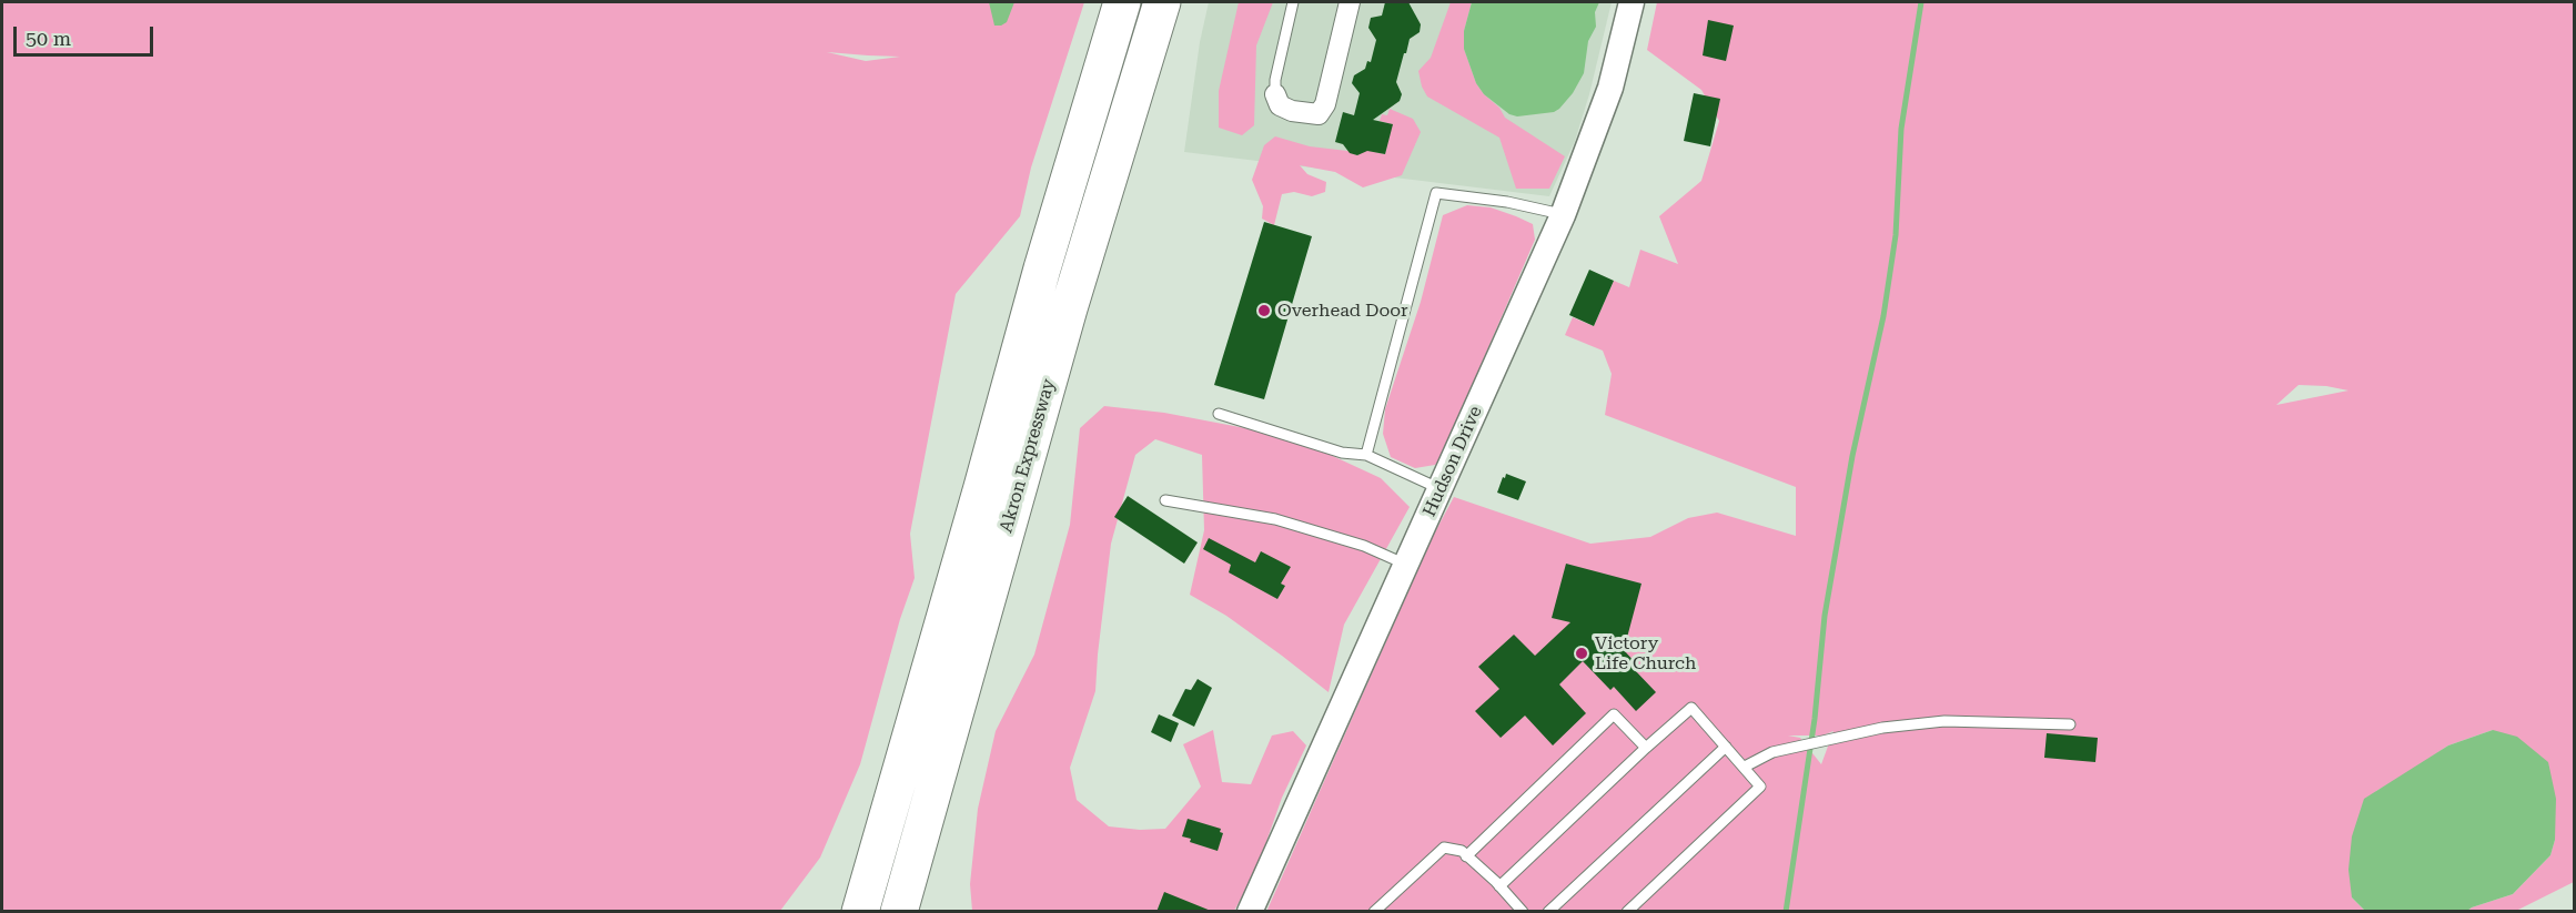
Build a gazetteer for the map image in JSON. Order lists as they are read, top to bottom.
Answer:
{
  "streets": {
    "highway": ["Akron Expressway"],
    "street": ["Hudson Drive"]
  },
  "places": ["Overhead Door", "Victory Life Church"],
  "scale_bar": "50 m"
}
